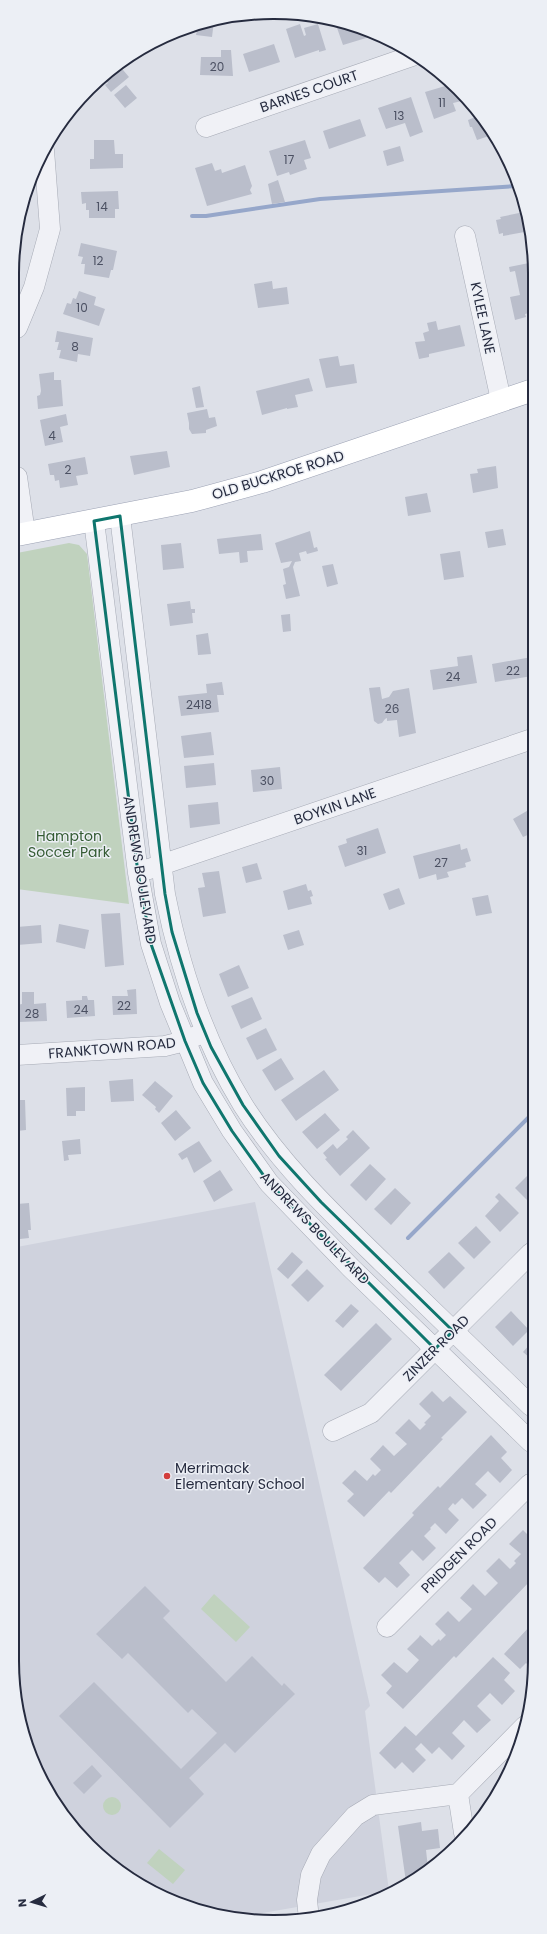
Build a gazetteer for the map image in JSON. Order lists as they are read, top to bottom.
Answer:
{
  "streets": {
    "main road": ["OLD BUCKROE ROAD"],
    "street": [
      "BARNES COURT",
      "KYLEE LANE",
      "BOYKIN LANE",
      "ANDREWS BOULEVARD",
      "FRANKTOWN ROAD",
      "ZINZER ROAD",
      "PRIDGEN ROAD"
    ]
  },
  "crossings": [
    ["KYLEE LANE", "OLD BUCKROE ROAD"],
    ["OLD BUCKROE ROAD", "ANDREWS BOULEVARD"],
    ["BOYKIN LANE", "ANDREWS BOULEVARD"],
    ["ANDREWS BOULEVARD", "FRANKTOWN ROAD"],
    ["ANDREWS BOULEVARD", "ZINZER ROAD"]
  ],
  "parks": ["Hampton Soccer Park"],
  "places": ["Merrimack Elementary School"],
  "house_numbers": [
    "20",
    "11",
    "13",
    "17",
    "14",
    "12",
    "10",
    "8",
    "4",
    "2",
    "22",
    "24",
    "2418",
    "26",
    "30",
    "31",
    "27",
    "22",
    "24",
    "28"
  ],
  "north": "left"
}
